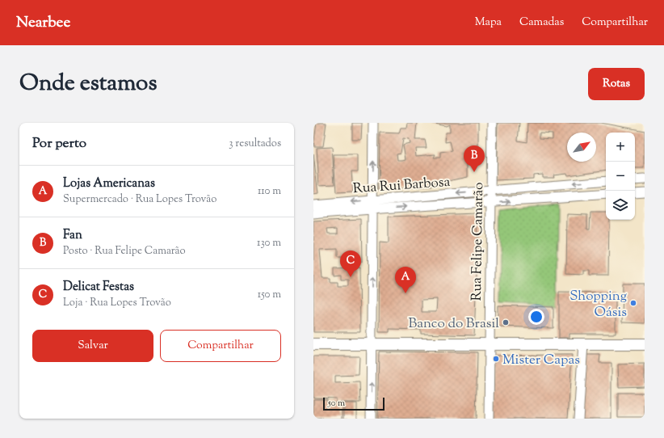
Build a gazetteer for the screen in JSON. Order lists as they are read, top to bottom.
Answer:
{
  "streets": {
    "street": ["Rua Rui Barbosa", "Rua Felipe Camarão"]
  },
  "crossings": [
    ["Rua Rui Barbosa", "Rua Felipe Camarão"]
  ],
  "places": ["Shopping Oásis", "Banco do Brasil", "Mister Capas"],
  "scale_bar": "50 m",
  "north": "top right",
  "page": {
    "header": "Nearbee",
    "nav": ["Mapa", "Camadas", "Compartilhar"],
    "title": "Onde estamos",
    "buttons": [
      "Rotas",
      ["Salvar", "Compartilhar"]
    ],
    "heading": ["Por perto", "3 resultados"],
    "map_buttons": ["+", "−"],
    "pins": ["B", "C", "A"],
    "list": [
      {
        "mark": "A",
        "name": "Lojas Americanas",
        "note": "Supermercado · Rua Lopes Trovão",
        "value": "110 m"
      },
      {
        "mark": "B",
        "name": "Fan",
        "note": "Posto · Rua Felipe Camarão",
        "value": "130 m"
      },
      {
        "mark": "C",
        "name": "Delicat Festas",
        "note": "Loja · Rua Lopes Trovão",
        "value": "150 m"
      }
    ],
    "scale": "50 m"
  }
}
